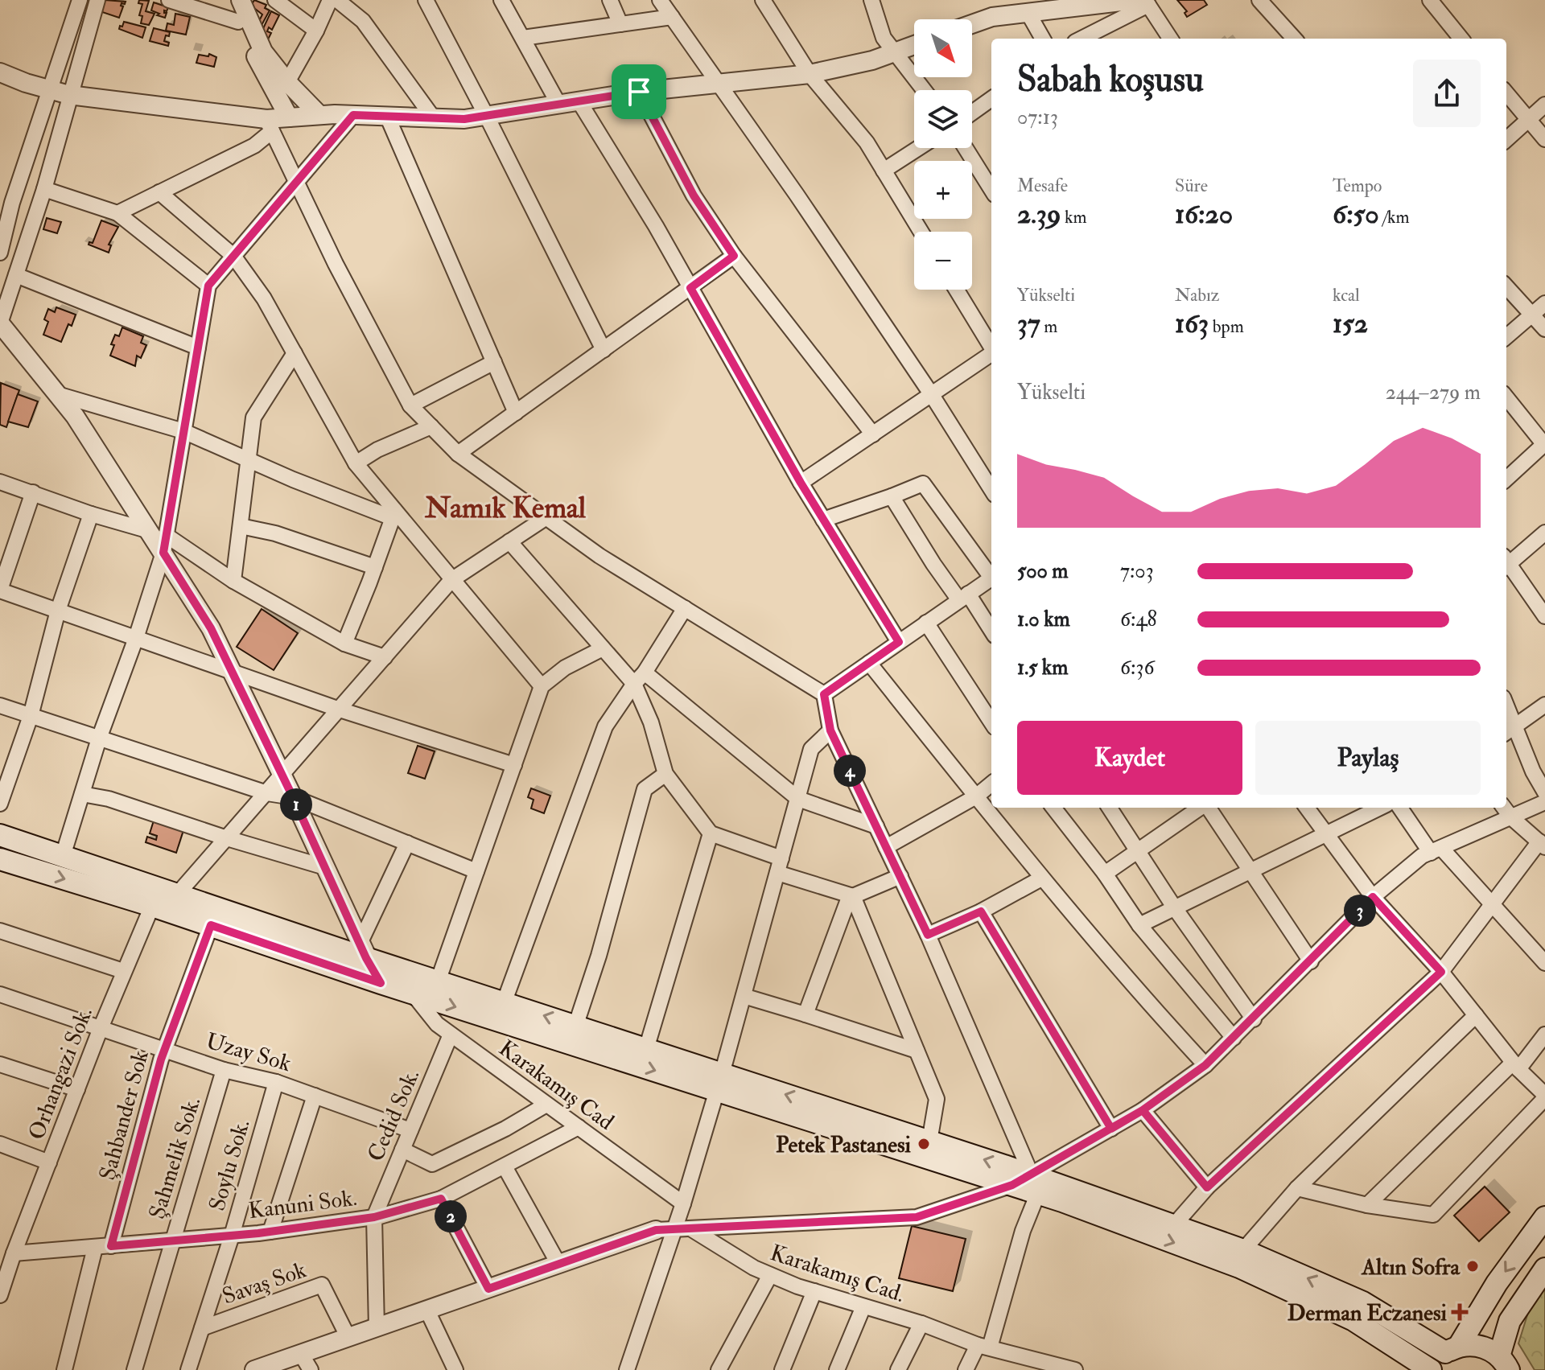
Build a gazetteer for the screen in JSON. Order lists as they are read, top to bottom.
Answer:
{
  "streets": {
    "street": [
      "Uzay Sok",
      "Orhangazi Sok.",
      "Karakamış Cad",
      "Şahbander Sok",
      "Cedid Sok.",
      "Şahmelik Sok.",
      "Soylu Sok.",
      "Kanuni Sok.",
      "Karakamış Cad.",
      "Savaş Sok"
    ]
  },
  "crossings": [
    ["Uzay Sok", "Orhangazi Sok."],
    ["Uzay Sok", "Şahbander Sok"],
    ["Uzay Sok", "Cedid Sok."],
    ["Uzay Sok", "Şahmelik Sok."],
    ["Uzay Sok", "Soylu Sok."],
    ["Orhangazi Sok.", "Kanuni Sok."],
    ["Karakamış Cad", "Cedid Sok."],
    ["Karakamış Cad", "Kanuni Sok."],
    ["Şahbander Sok", "Kanuni Sok."],
    ["Cedid Sok.", "Kanuni Sok."],
    ["Şahmelik Sok.", "Kanuni Sok."],
    ["Soylu Sok.", "Kanuni Sok."],
    ["Soylu Sok.", "Savaş Sok"]
  ],
  "districts": ["Namık Kemal"],
  "places": {
    "other": ["Petek Pastanesi", "Altın Sofra"],
    "health": ["Derman Eczanesi"]
  },
  "north": "bottom right",
  "page": {
    "map_buttons": ["+", "−"],
    "heading": ["Sabah koşusu", "07:13"],
    "stats": [
      ["Mesafe", "2.39 km"],
      ["Süre", "16:20"],
      ["Tempo", "6:50 /km"],
      ["Yükselti", "37 m"],
      ["Nabız", "163 bpm"],
      ["kcal", "152"]
    ],
    "chart": ["Yükselti", "244–279 m"],
    "list": [
      {
        "name": "500 m",
        "note": "7:03"
      },
      {
        "name": "1.0 km",
        "note": "6:48"
      },
      {
        "name": "1.5 km",
        "note": "6:36"
      }
    ],
    "buttons": ["Kaydet", "Paylaş"],
    "pins": [
      "4",
      "1",
      "3",
      "2"
    ]
  }
}
